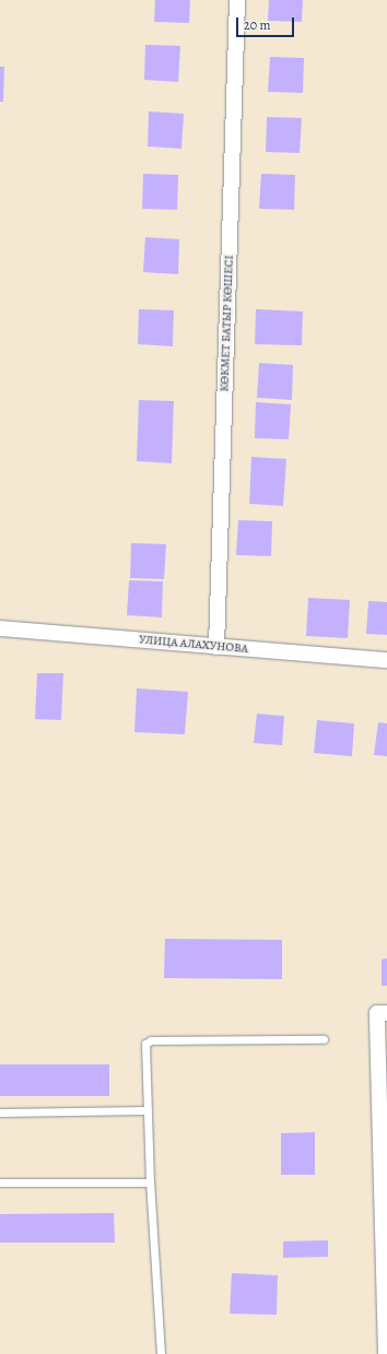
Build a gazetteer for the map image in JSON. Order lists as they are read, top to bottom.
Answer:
{
  "streets": {
    "street": ["КӨКМЕТ БАТЫР КӨШЕСІ", "УЛИЦА АЛАХУНОВА"]
  },
  "crossings": [
    ["КӨКМЕТ БАТЫР КӨШЕСІ", "УЛИЦА АЛАХУНОВА"]
  ],
  "scale_bar": "20 m"
}
